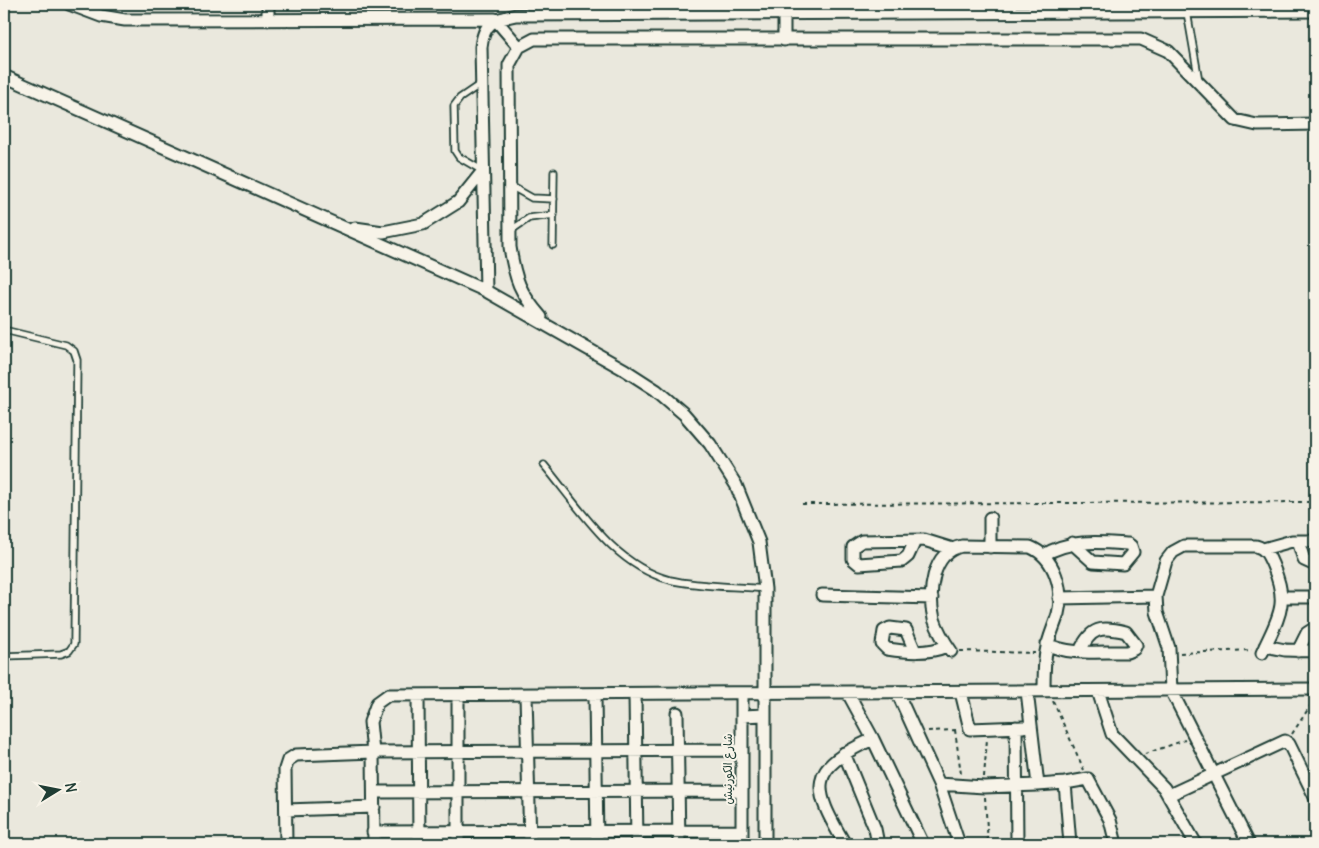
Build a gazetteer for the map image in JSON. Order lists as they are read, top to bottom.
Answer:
{
  "streets": {
    "street": ["شارع الكورنيش"]
  },
  "north": "right"
}
